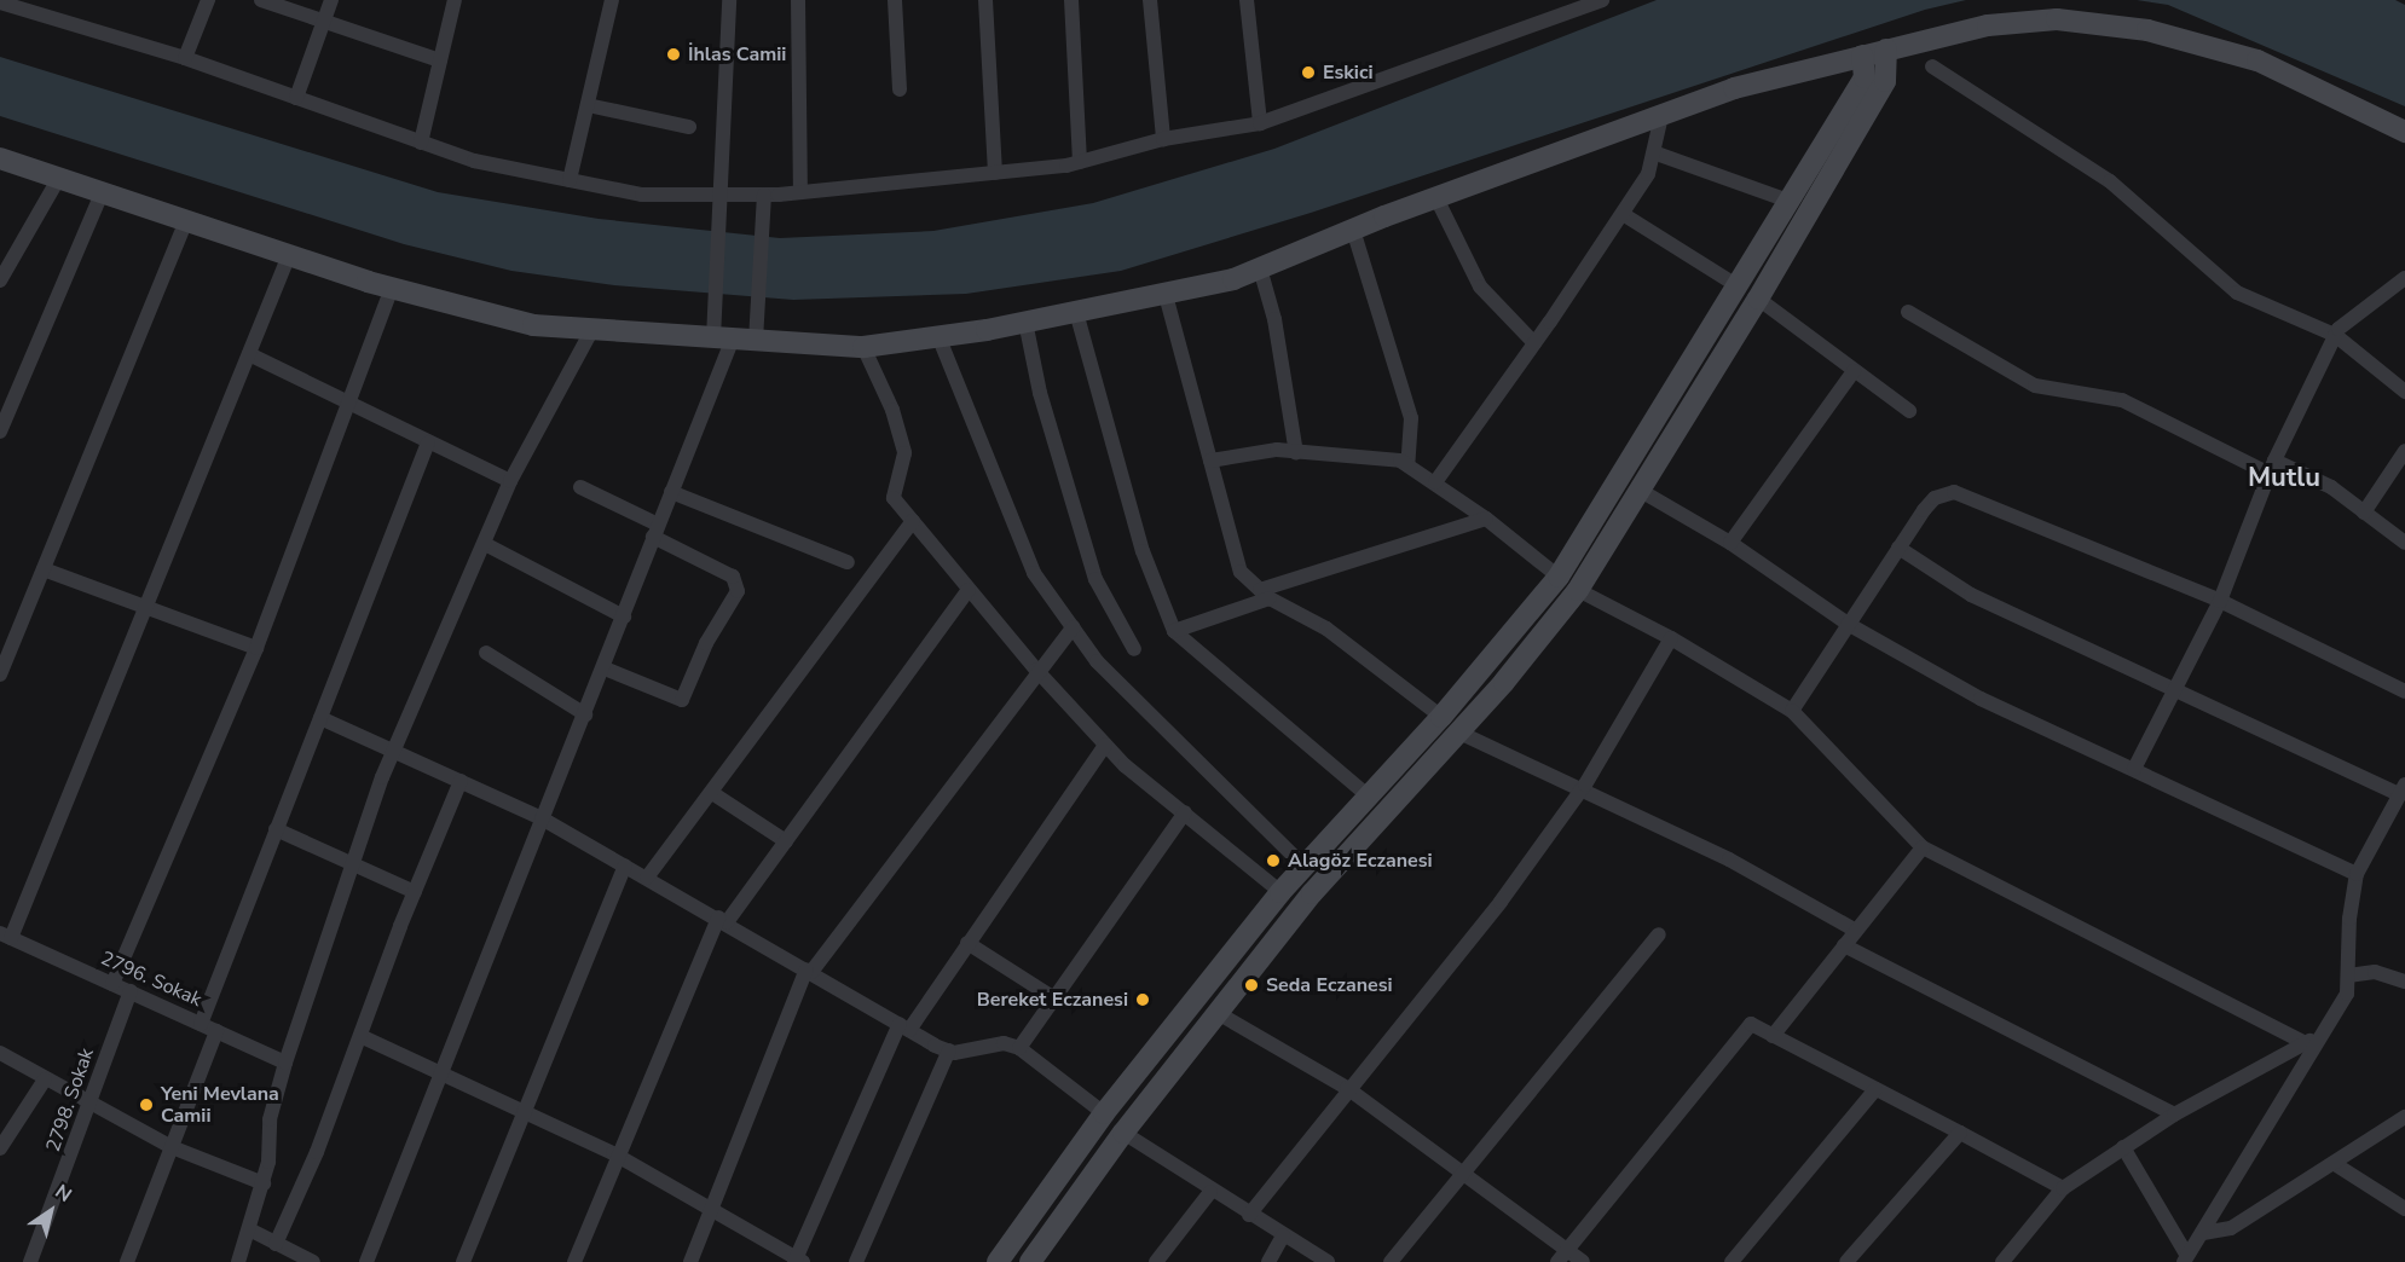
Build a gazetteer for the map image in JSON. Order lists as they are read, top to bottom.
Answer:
{
  "streets": {
    "street": ["2796. Sokak", "2798. Sokak"]
  },
  "crossings": [
    ["2796. Sokak", "2798. Sokak"]
  ],
  "districts": ["Mutlu"],
  "places": [
    "İhlas Camii",
    "Eskici",
    "Alagöz Eczanesi",
    "Seda Eczanesi",
    "Bereket Eczanesi",
    "Yeni Mevlana Camii"
  ],
  "north": "top right"
}
